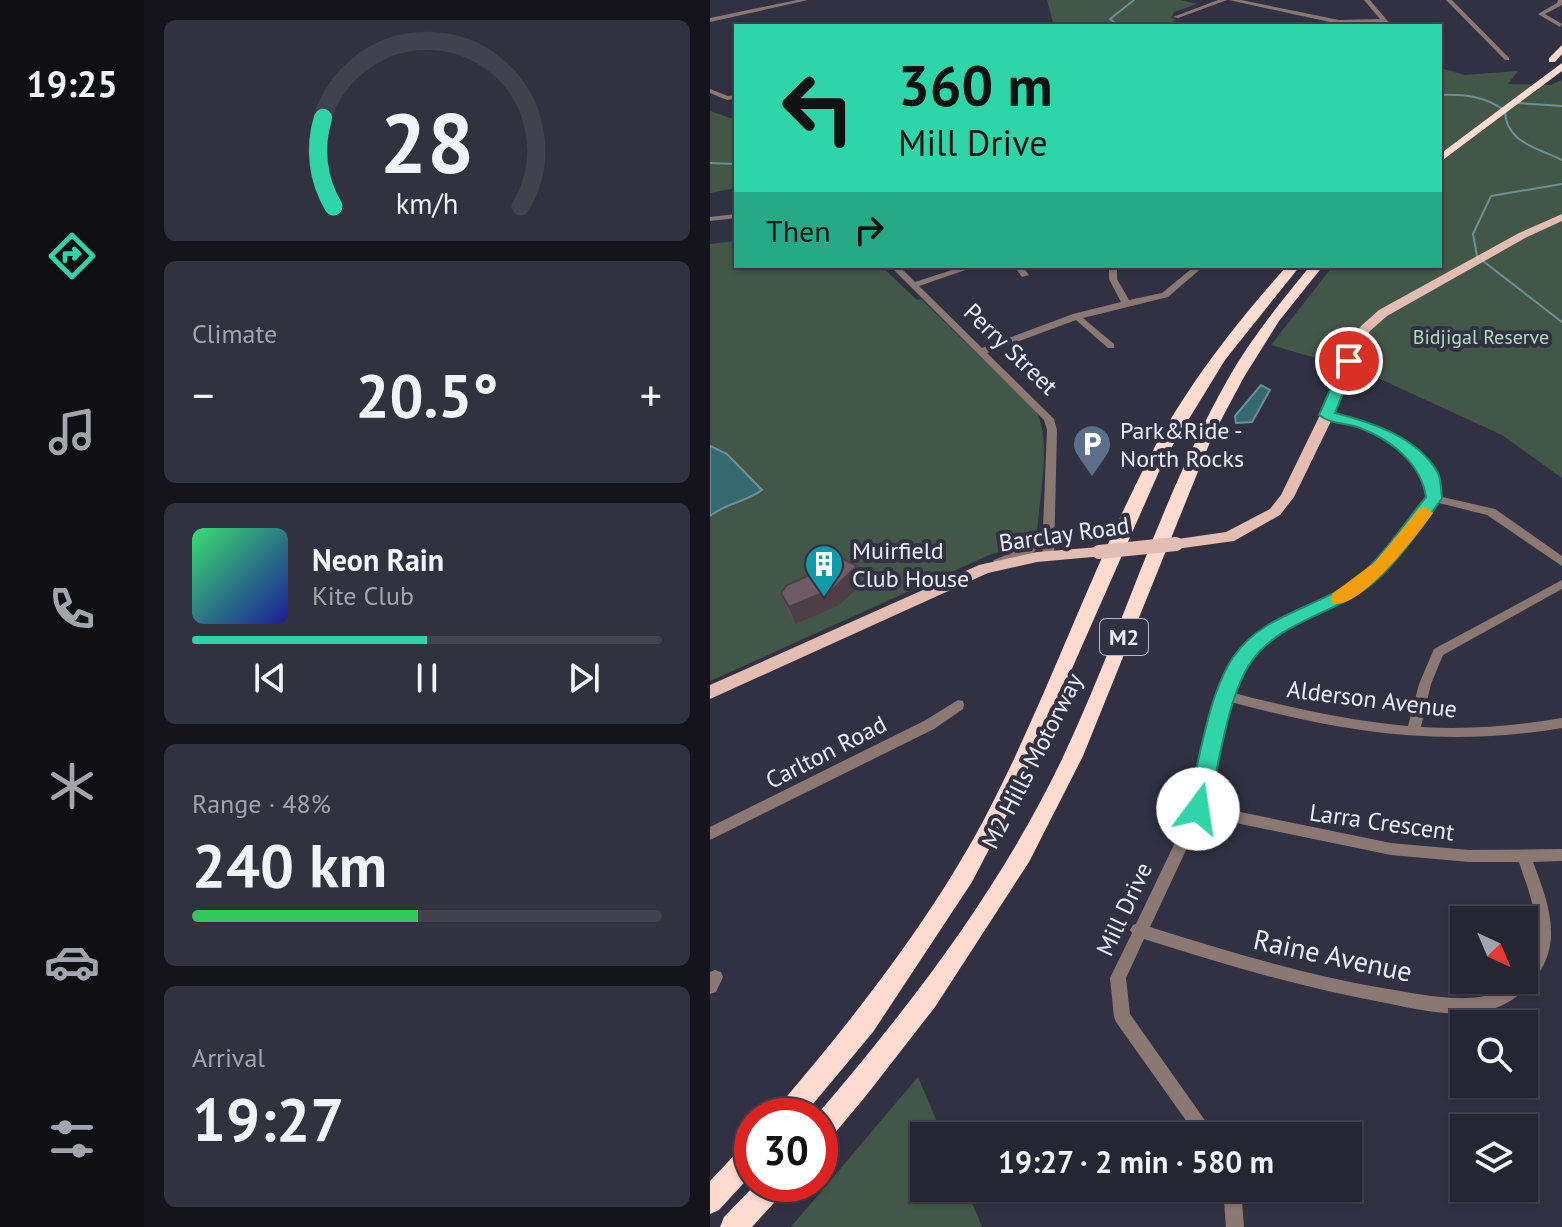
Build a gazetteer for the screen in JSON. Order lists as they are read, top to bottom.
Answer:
{
  "streets": {
    "highway": ["M2", "M2 Hills Motorway"],
    "main road": ["Barclay Road"],
    "street": [
      "Perry Street",
      "Alderson Avenue",
      "Carlton Road",
      "Larra Crescent",
      "Mill Drive",
      "Raine Avenue"
    ]
  },
  "crossings": [
    ["Perry Street", "Barclay Road"],
    ["Alderson Avenue", "Mill Drive"],
    ["Larra Crescent", "Mill Drive"],
    ["Larra Crescent", "Raine Avenue"],
    ["Mill Drive", "Raine Avenue"]
  ],
  "parks": ["Bidjigal Reserve"],
  "places": {
    "parking": ["Park&Ride - North Rocks"],
    "building": ["Muirfield Club House"]
  },
  "north": "bottom right",
  "page": {
    "tabs": "19:25",
    "turn": ["360 m", "Mill Drive"],
    "then": "Then",
    "tile": [
      "Climate",
      ["Range · 48%", "240 km"],
      ["Arrival", "19:27"]
    ],
    "heat": ["−", "20.5°", "+"],
    "song": ["Neon Rain", "Kite Club"],
    "limit": "30",
    "trip": "19:27 · 2 min · 580 m",
    "gauge": ["28", "km/h"]
  }
}
